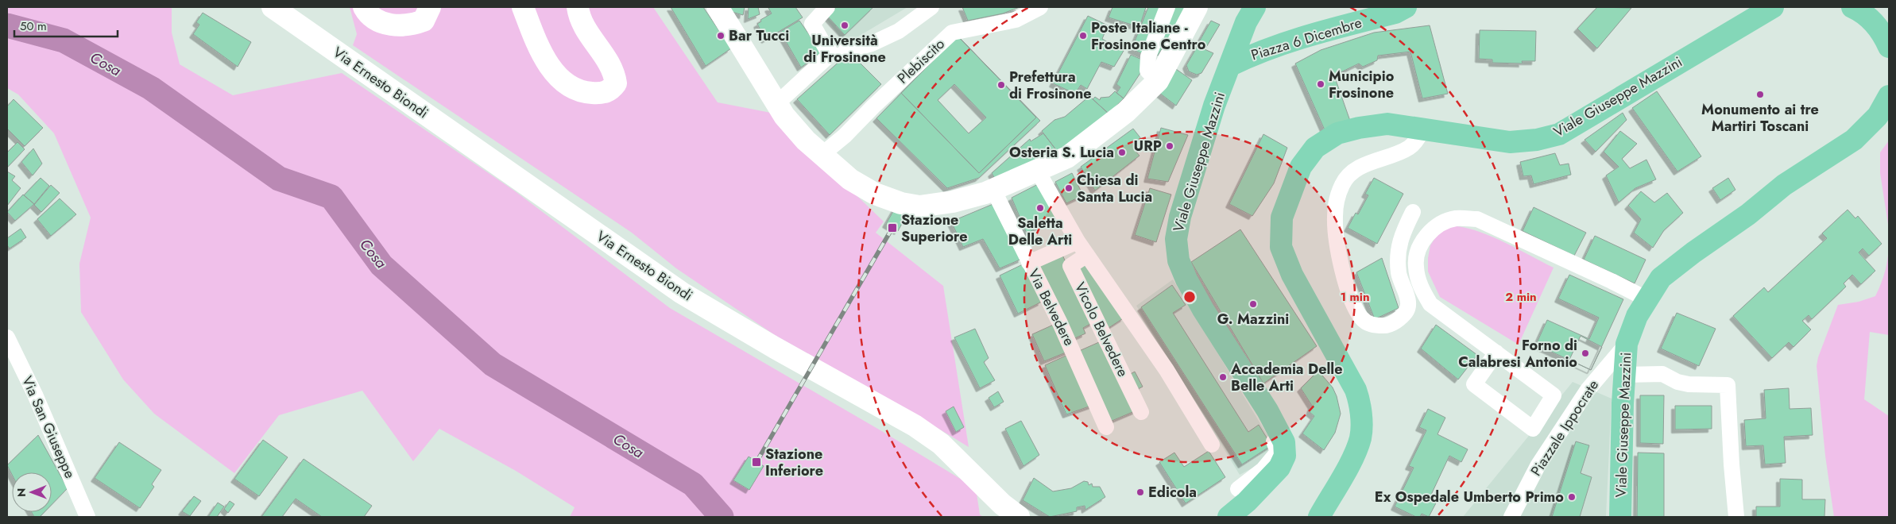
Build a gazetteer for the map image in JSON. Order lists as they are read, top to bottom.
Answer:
{
  "streets": {
    "main road": ["Piazza 6 Dicembre", "Viale Giuseppe Mazzini"],
    "street": [
      "Plebiscito",
      "Via Ernesto Biondi",
      "Via Belvedere",
      "Vicolo Belvedere",
      "Via San Giuseppe",
      "Piazzale Ippocrate"
    ]
  },
  "crossings": [
    ["Piazza 6 Dicembre", "Viale Giuseppe Mazzini"],
    ["Viale Giuseppe Mazzini", "Piazzale Ippocrate"]
  ],
  "water": ["Cosa"],
  "places": {
    "other": [
      "Università di Frosinone",
      "Bar Tucci",
      "Poste Italiane - Frosinone Centro",
      "Municipio Frosinone",
      "Prefettura di Frosinone",
      "Monumento ai tre Martiri Toscani",
      "URP",
      "Osteria S. Lucia",
      "Chiesa di Santa Lucia",
      "Saletta Delle Arti",
      "G. Mazzini",
      "Forno di Calabresi Antonio",
      "Accademia Delle Belle Arti",
      "Edicola",
      "Ex Ospedale Umberto Primo"
    ],
    "transit": ["Stazione Superiore", "Stazione Inferiore"]
  },
  "scale_bar": "50 m",
  "north": "left",
  "rings": ["1 min", "2 min"]
}
